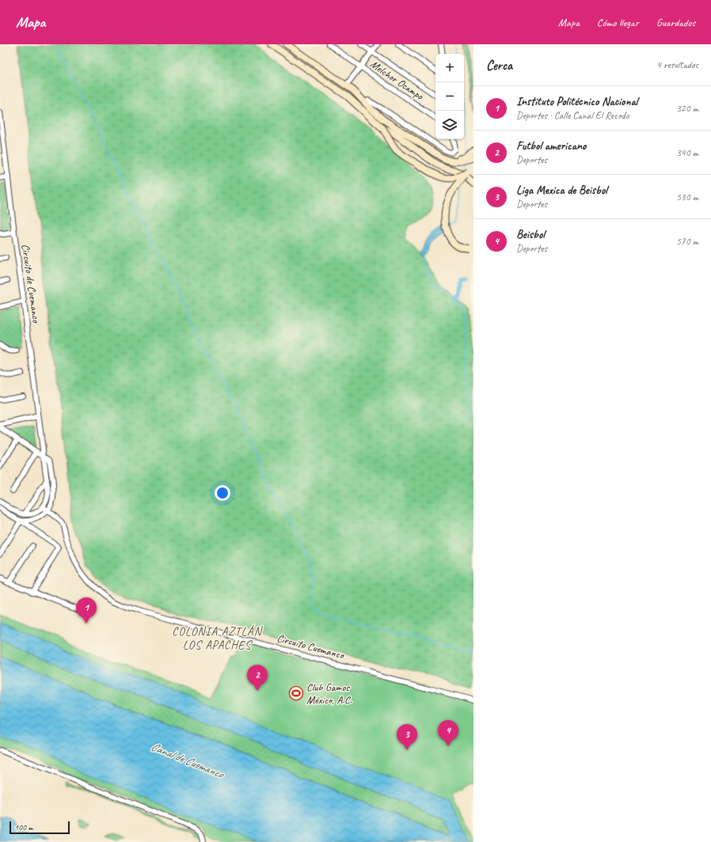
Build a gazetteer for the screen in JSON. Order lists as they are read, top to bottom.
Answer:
{
  "streets": {
    "street": ["Melchor Ocampo", "Circuito de Cuemanco", "Circuito Cuemanco"]
  },
  "crossings": [
    ["Circuito de Cuemanco", "Circuito Cuemanco"]
  ],
  "districts": ["COLONIA AZTLÁN LOS APACHES"],
  "water": ["Canal de Cuemanco"],
  "places": {
    "sports": ["Club Gamos México, A.C."]
  },
  "scale_bar": "100 m",
  "page": {
    "header": "Mapa",
    "nav": ["Mapa", "Cómo llegar", "Guardados"],
    "heading": ["Cerca", "4 resultados"],
    "map_buttons": ["+", "−"],
    "list": [
      {
        "mark": "1",
        "name": "Instituto Politécnico Nacional",
        "note": "Deportes · Calle Canal El Recodo",
        "value": "320 m"
      },
      {
        "mark": "2",
        "name": "Futbol americano",
        "note": "Deportes",
        "value": "340 m"
      },
      {
        "mark": "3",
        "name": "Liga Mexica de Beisbol",
        "note": "Deportes",
        "value": "530 m"
      },
      {
        "mark": "4",
        "name": "Beisbol",
        "note": "Deportes",
        "value": "570 m"
      }
    ],
    "pins": [
      "1",
      "2",
      "4",
      "3"
    ],
    "scale": "100 m"
  }
}
